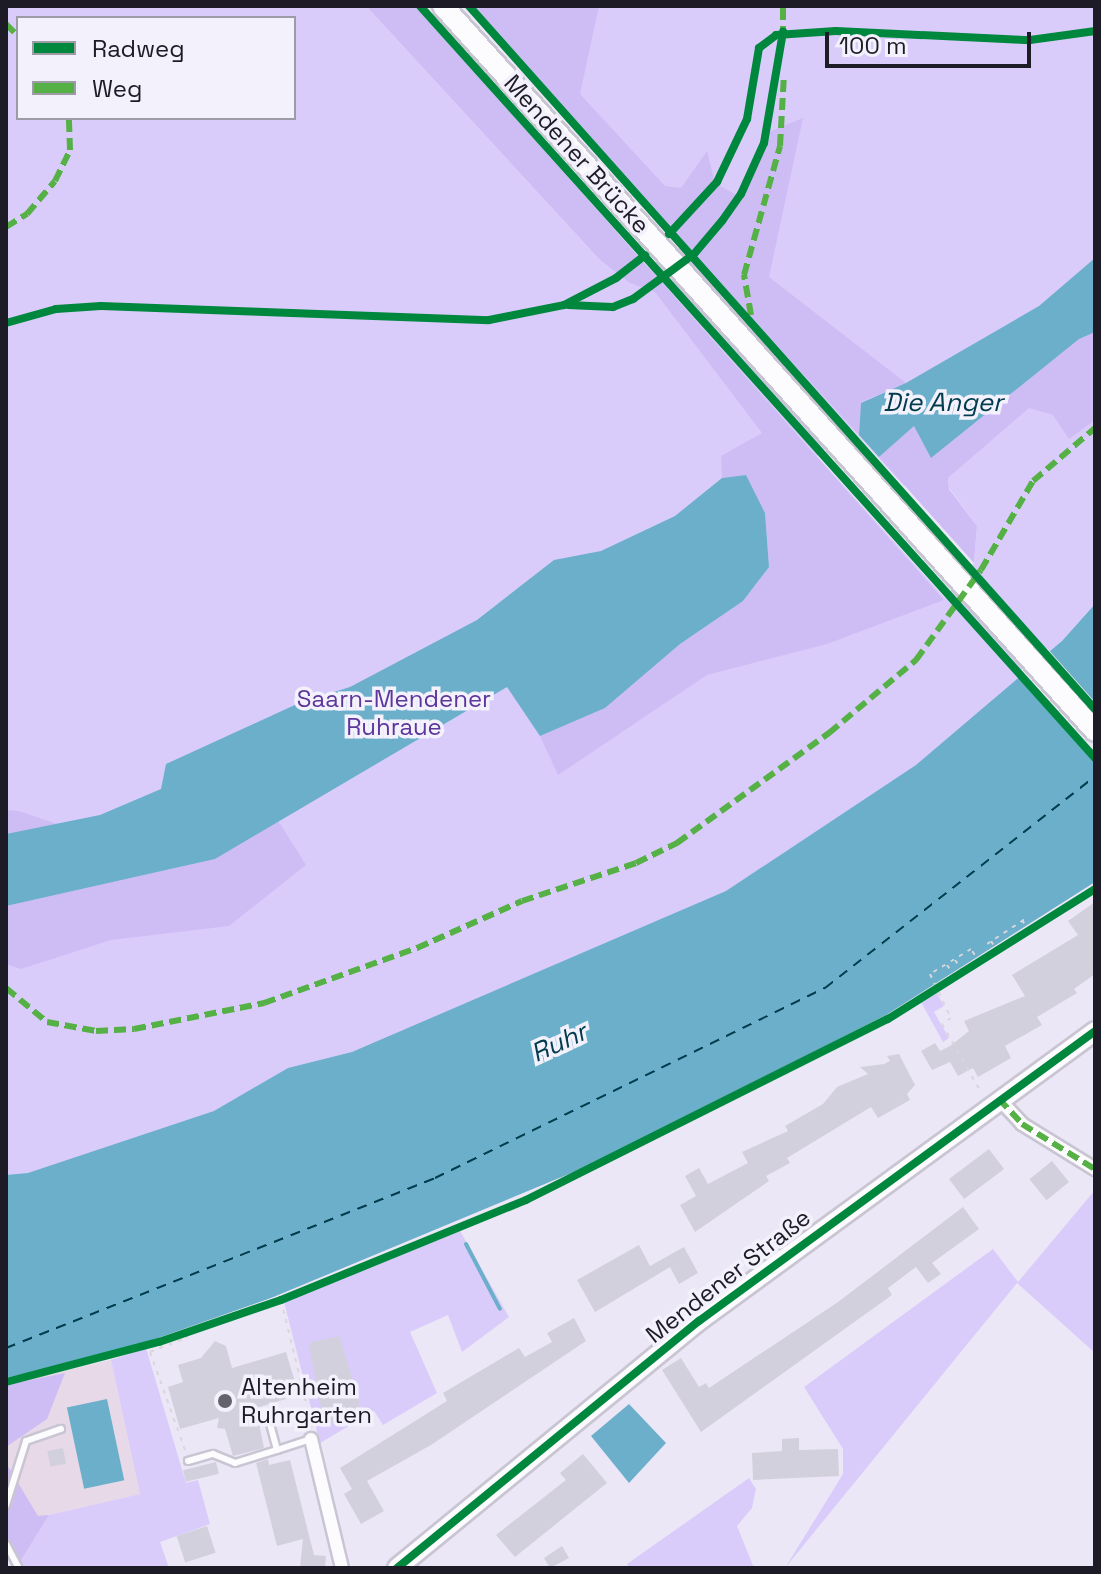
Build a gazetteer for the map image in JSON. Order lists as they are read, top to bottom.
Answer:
{
  "streets": {
    "main road": ["Mendener Brücke", "Mendener Straße"]
  },
  "water": ["Die Anger", "Ruhr"],
  "parks": ["Saarn-Mendener Ruhraue"],
  "places": ["Altenheim Ruhrgarten"],
  "legend": ["Radweg", "Weg"],
  "scale_bar": "100 m"
}
